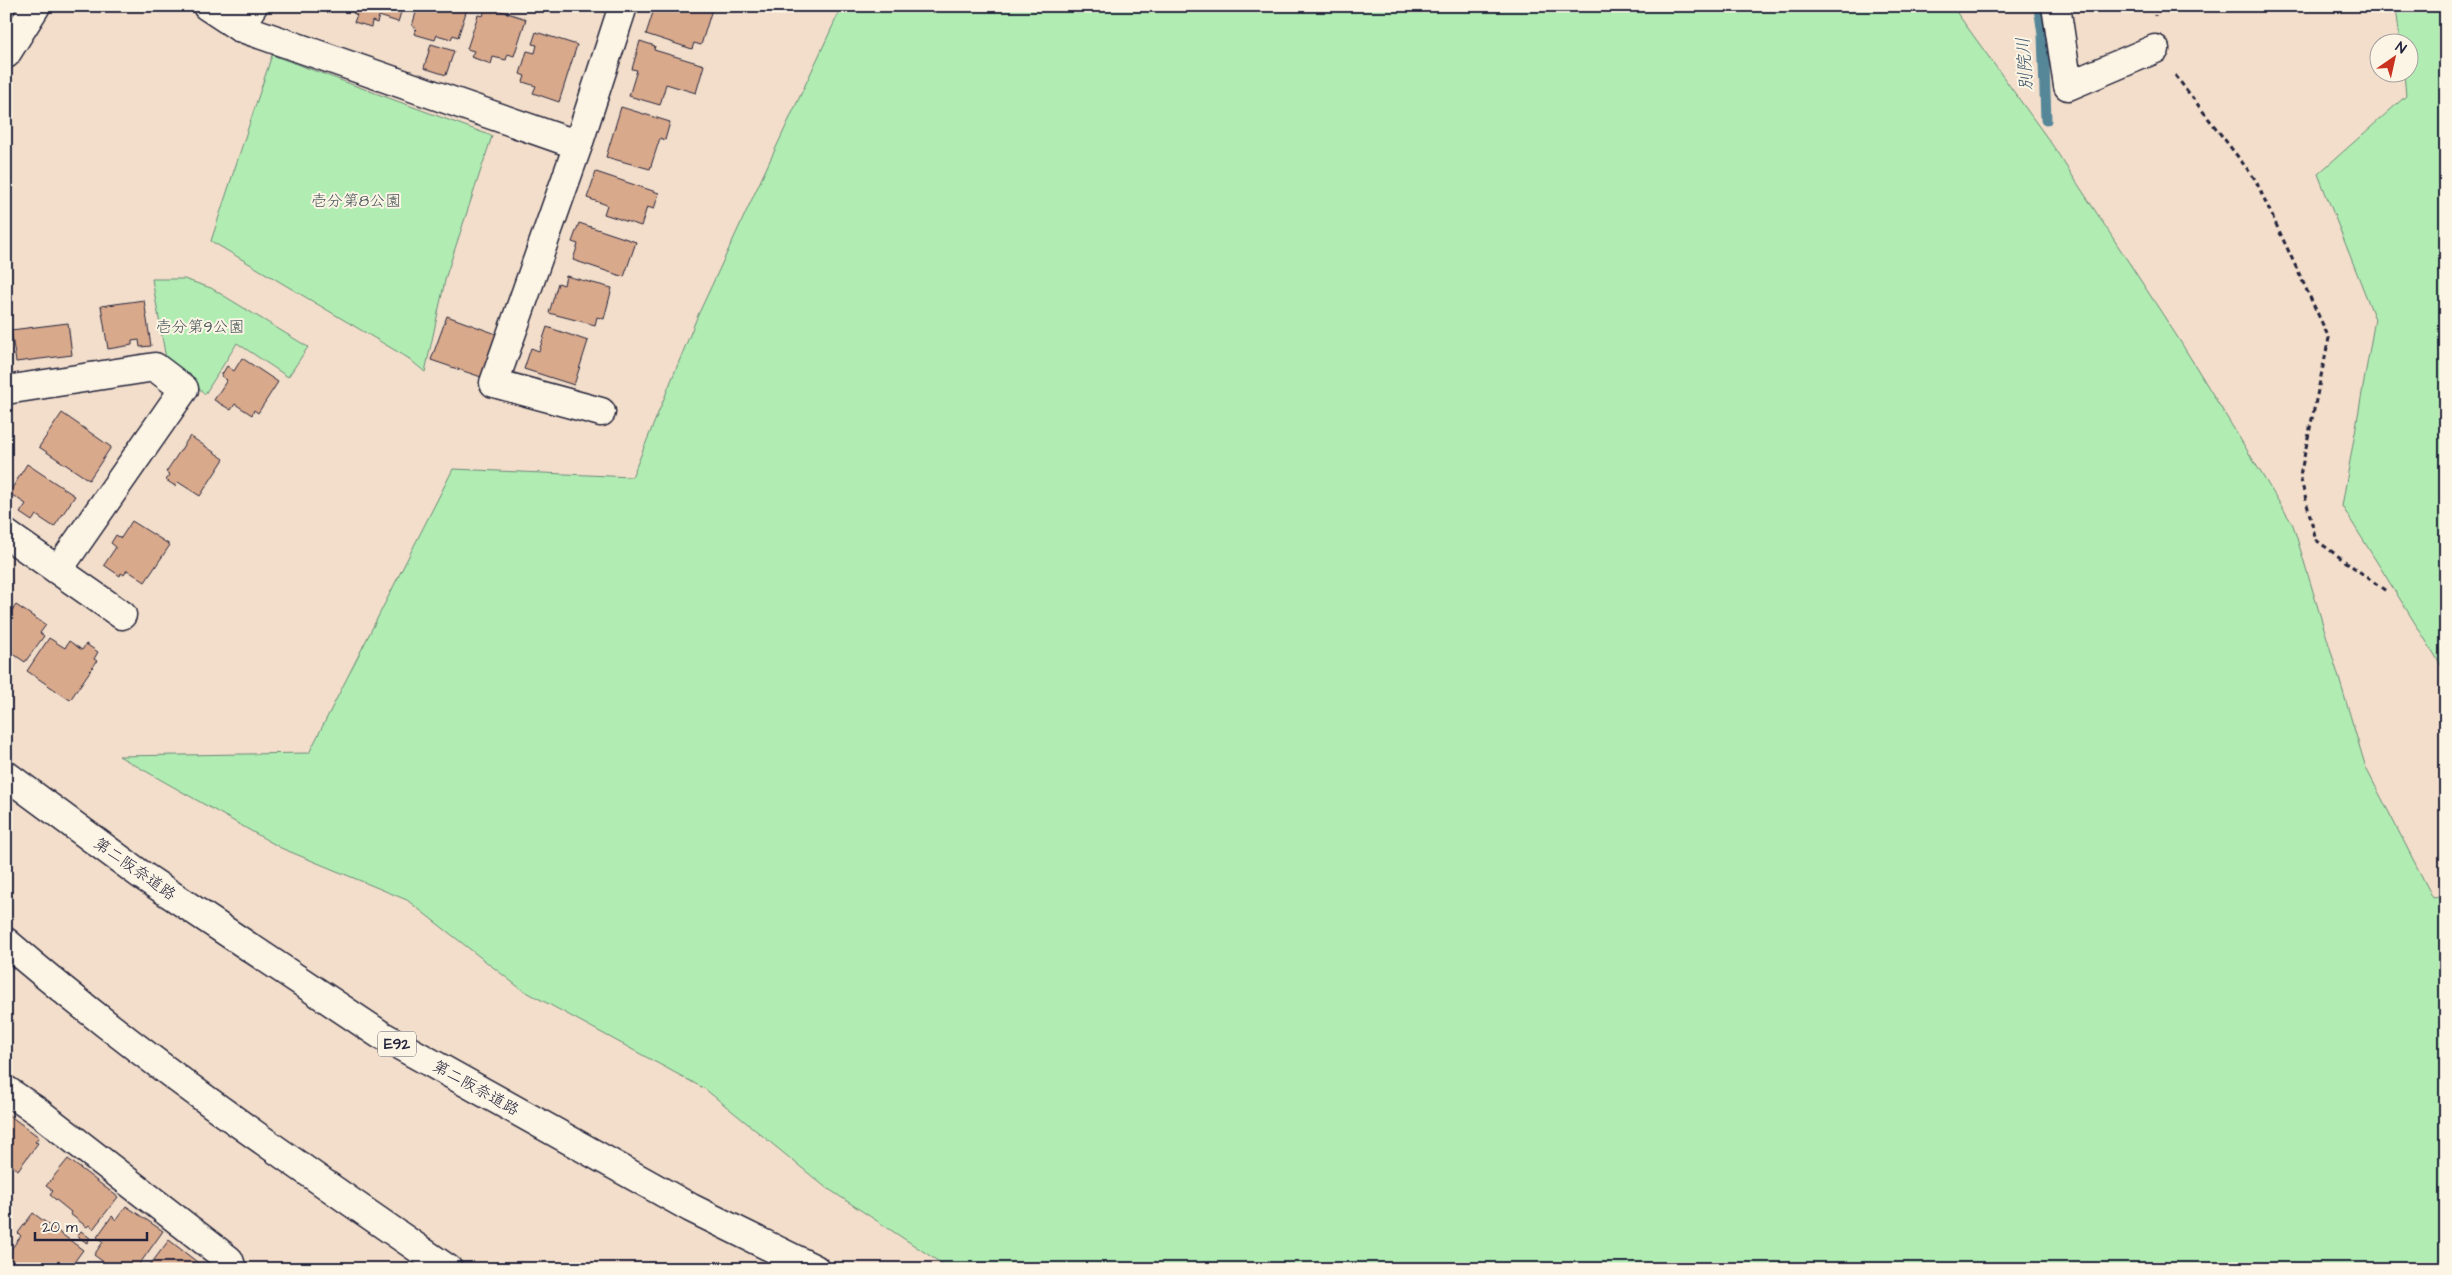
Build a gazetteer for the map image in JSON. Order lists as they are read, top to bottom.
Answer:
{
  "streets": {
    "main road": ["第二阪奈道路", "E92"]
  },
  "water": ["別院川"],
  "parks": ["壱分第8公園", "壱分第9公園"],
  "scale_bar": "20 m",
  "north": "top right"
}
